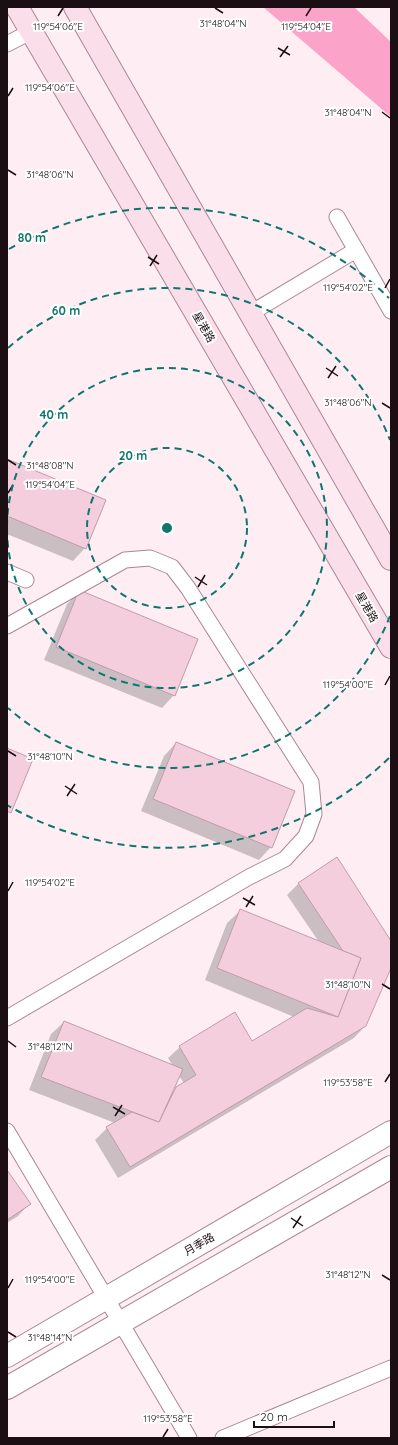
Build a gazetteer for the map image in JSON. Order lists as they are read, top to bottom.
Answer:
{
  "streets": {
    "main road": ["星港路"],
    "street": ["月季路"]
  },
  "scale_bar": "20 m",
  "coordinates": [
    "31°48'04\"N",
    "119°54'06\"E",
    "119°54'04\"E",
    "31°48'06\"N",
    "119°54'02\"E",
    "31°48'08\"N",
    "119°54'00\"E",
    "31°48'10\"N",
    "31°48'12\"N",
    "119°53'58\"E",
    "31°48'14\"N"
  ],
  "rings": [
    "80 m",
    "60 m",
    "40 m",
    "20 m"
  ]
}
